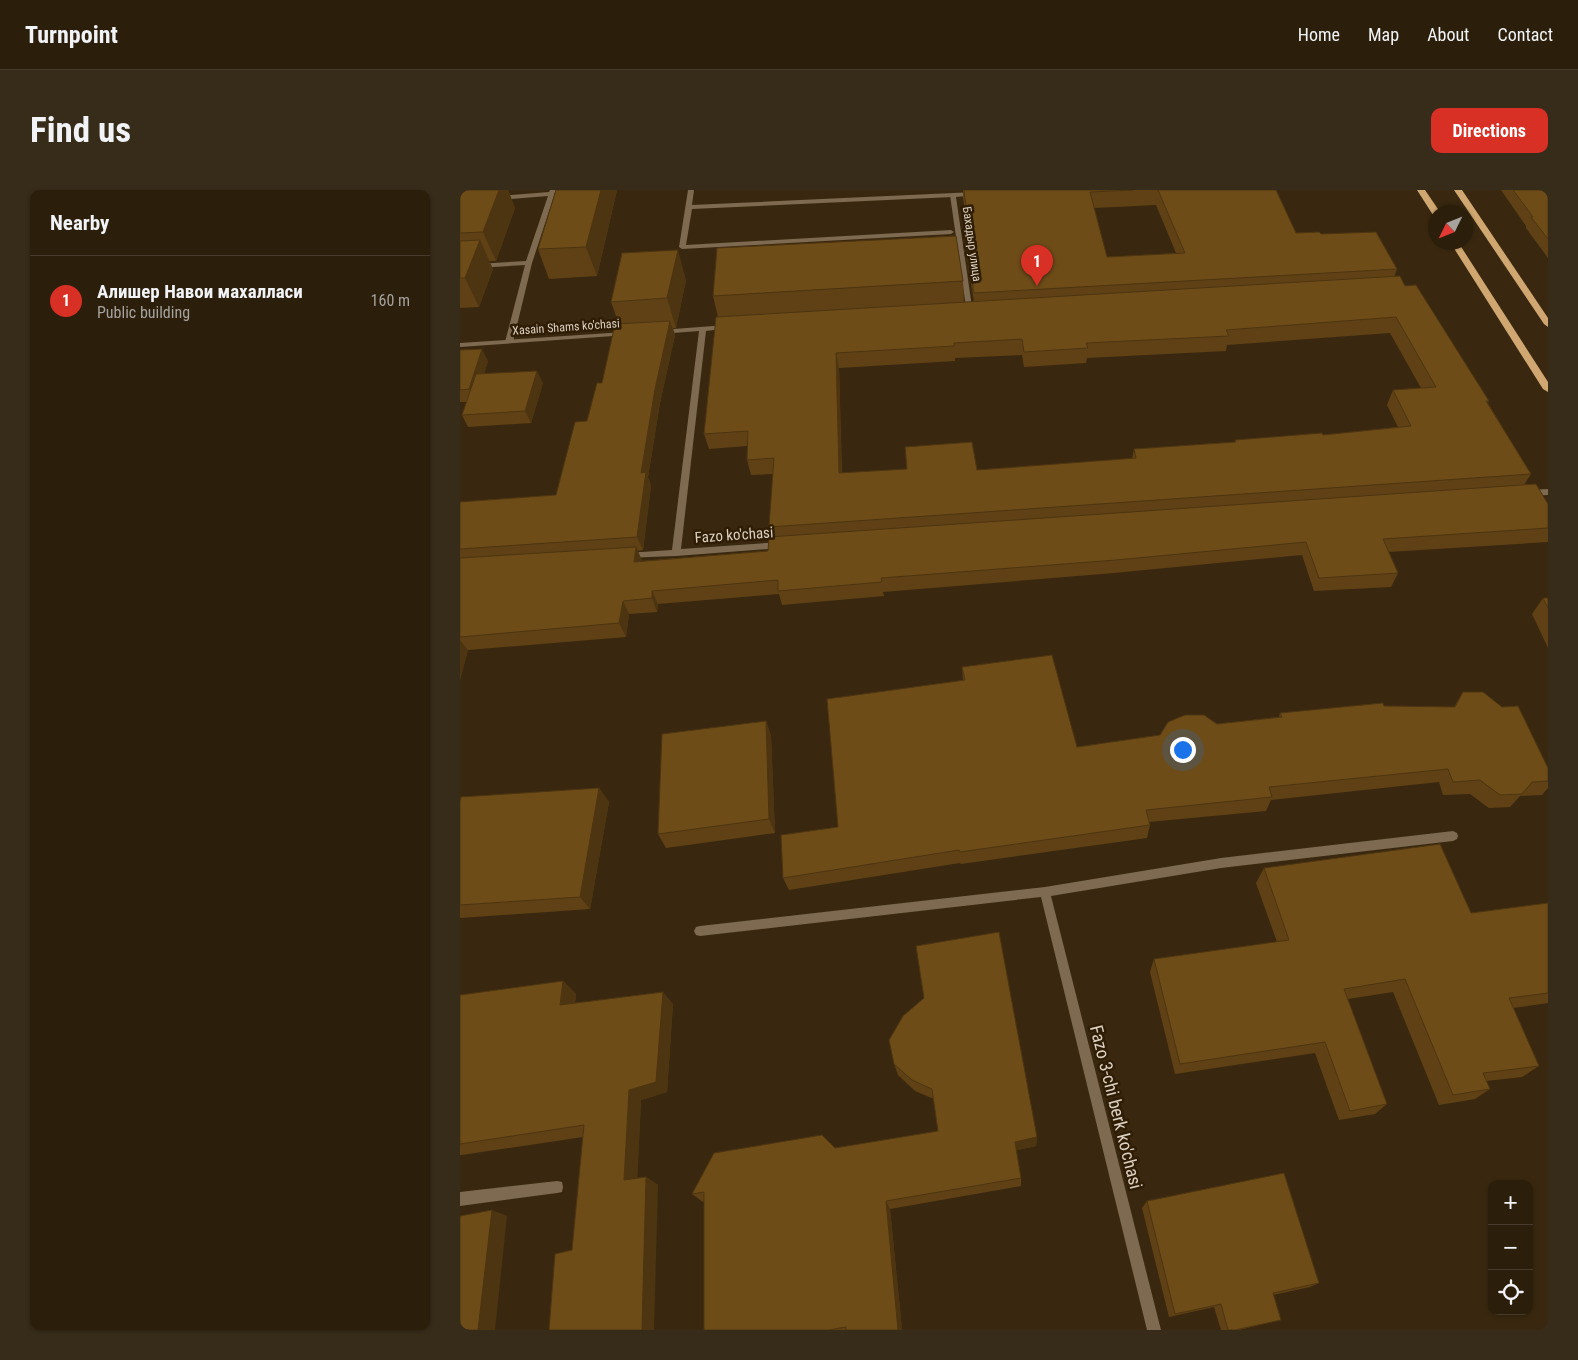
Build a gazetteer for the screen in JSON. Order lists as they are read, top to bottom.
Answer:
{
  "streets": {
    "street": [
      "Бахадыр улица",
      "Xasain Shams ko'chasi",
      "Fazo ko'chasi",
      "Fazo 3-chi berk ko'chasi"
    ]
  },
  "north": "bottom left",
  "page": {
    "header": "Turnpoint",
    "nav": [
      "Home",
      "Map",
      "About",
      "Contact"
    ],
    "buttons": "Directions",
    "title": "Find us",
    "heading": "Nearby",
    "pins": "1",
    "list": [
      {
        "mark": "1",
        "name": "Алишер Навои махалласи",
        "note": "Public building",
        "value": "160 m"
      }
    ],
    "map_buttons": ["+", "−"]
  }
}
